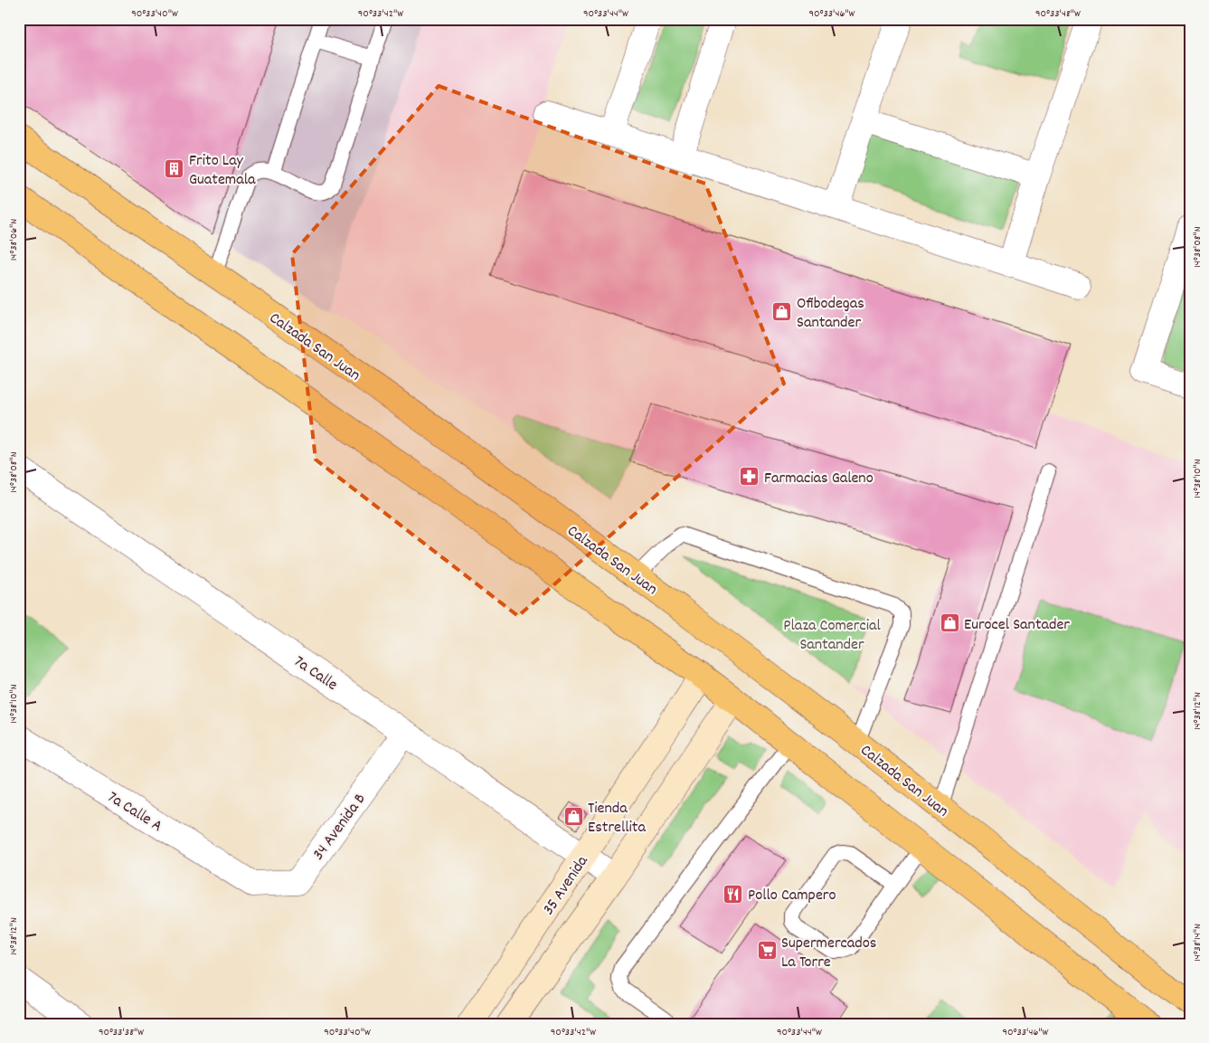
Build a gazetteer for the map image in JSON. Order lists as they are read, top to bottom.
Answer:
{
  "streets": {
    "main road": ["Calzada San Juan"],
    "street": [
      "7a Calle",
      "7a Calle A",
      "34 Avenida B",
      "35 Avenida"
    ]
  },
  "crossings": [
    ["7a Calle", "34 Avenida B"],
    ["7a Calle", "35 Avenida"],
    ["7a Calle A", "34 Avenida B"]
  ],
  "parks": ["Plaza Comercial Santander"],
  "places": {
    "building": ["Frito Lay Guatemala"],
    "shop": ["Ofibodegas Santander", "Eurocel Santader", "Tienda Estrellita"],
    "pharmacy": ["Farmacias Galeno"],
    "restaurant": ["Pollo Campero"],
    "supermarket": ["Supermercados La Torre"]
  },
  "coordinates": [
    "90°33'40\"W",
    "90°33'42\"W",
    "90°33'44\"W",
    "90°33'46\"W",
    "90°33'48\"W",
    "14°38'06\"N",
    "14°38'08\"N",
    "14°38'10\"N",
    "14°38'12\"N",
    "14°38'14\"N",
    "90°33'38\"W"
  ]
}
